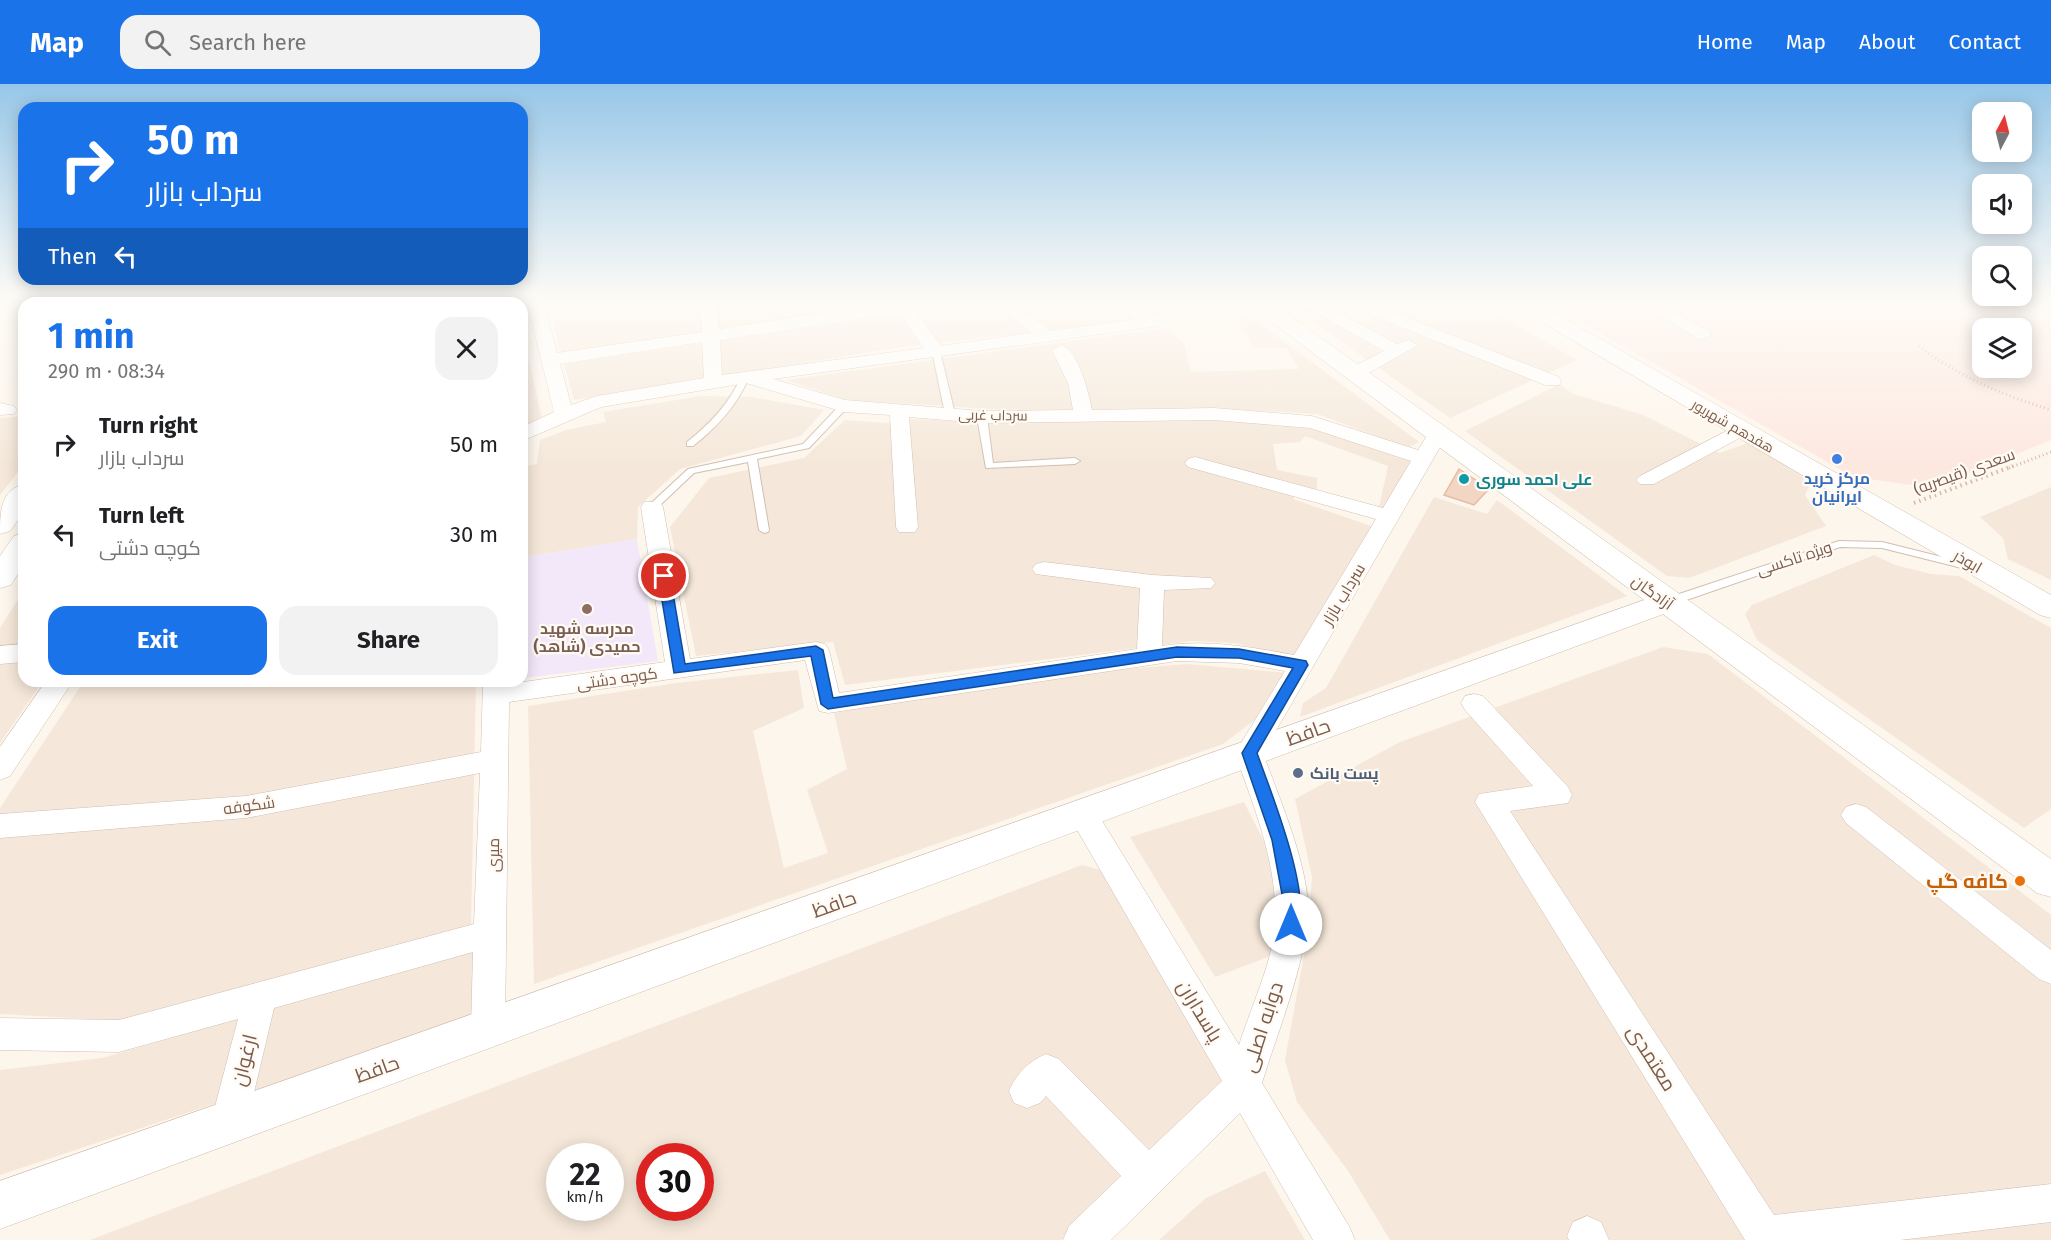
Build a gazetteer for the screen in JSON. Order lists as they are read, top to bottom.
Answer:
{
  "streets": {
    "main road": ["هفدهم شهریور", "ابوذر", "آزادگان"],
    "street": [
      "سرداب غربی",
      "سرداب بازار",
      "کوچه دشتی",
      "حافظ",
      "شکوفه",
      "میری",
      "پاسداران",
      "دوآبه اصلی",
      "معتمدی",
      "ارغوان"
    ],
    "lane": ["ویژه تاکسی"],
    "path": ["سعدی (قیصریه)"]
  },
  "crossings": [
    ["سرداب غربی", "سرداب بازار"],
    ["هفدهم شهریور", "سعدی (قیصریه)"],
    ["هفدهم شهریور", "ابوذر"],
    ["سعدی (قیصریه)", "ابوذر"],
    ["ویژه تاکسی", "ابوذر"],
    ["ویژه تاکسی", "آزادگان"],
    ["ویژه تاکسی", "حافظ"],
    ["آزادگان", "سرداب بازار"],
    ["آزادگان", "حافظ"],
    ["سرداب بازار", "کوچه دشتی"],
    ["سرداب بازار", "حافظ"],
    ["سرداب بازار", "دوآبه اصلی"],
    ["حافظ", "میری"],
    ["حافظ", "پاسداران"],
    ["حافظ", "دوآبه اصلی"],
    ["حافظ", "ارغوان"],
    ["شکوفه", "میری"],
    ["پاسداران", "دوآبه اصلی"]
  ],
  "places": [
    "مرکز خرید ایرانیان",
    "علی احمد سوری",
    "مدرسه شهید حمیدی (شاهد)",
    "پست بانک",
    "کافه گپ"
  ],
  "north": "top",
  "page": {
    "header": "Map",
    "search": "Search here",
    "nav": [
      "Home",
      "Map",
      "About",
      "Contact"
    ],
    "turn": ["50 m", "سرداب بازار"],
    "then": "Then",
    "heading": ["1 min", "290 m · 08:34"],
    "list": [
      {
        "name": "Turn right",
        "note": "سرداب بازار",
        "value": "50 m"
      },
      {
        "name": "Turn left",
        "note": "کوچه دشتی",
        "value": "30 m"
      }
    ],
    "buttons": ["Exit", "Share"],
    "speed": "22 km/h",
    "limit": "30"
  }
}
